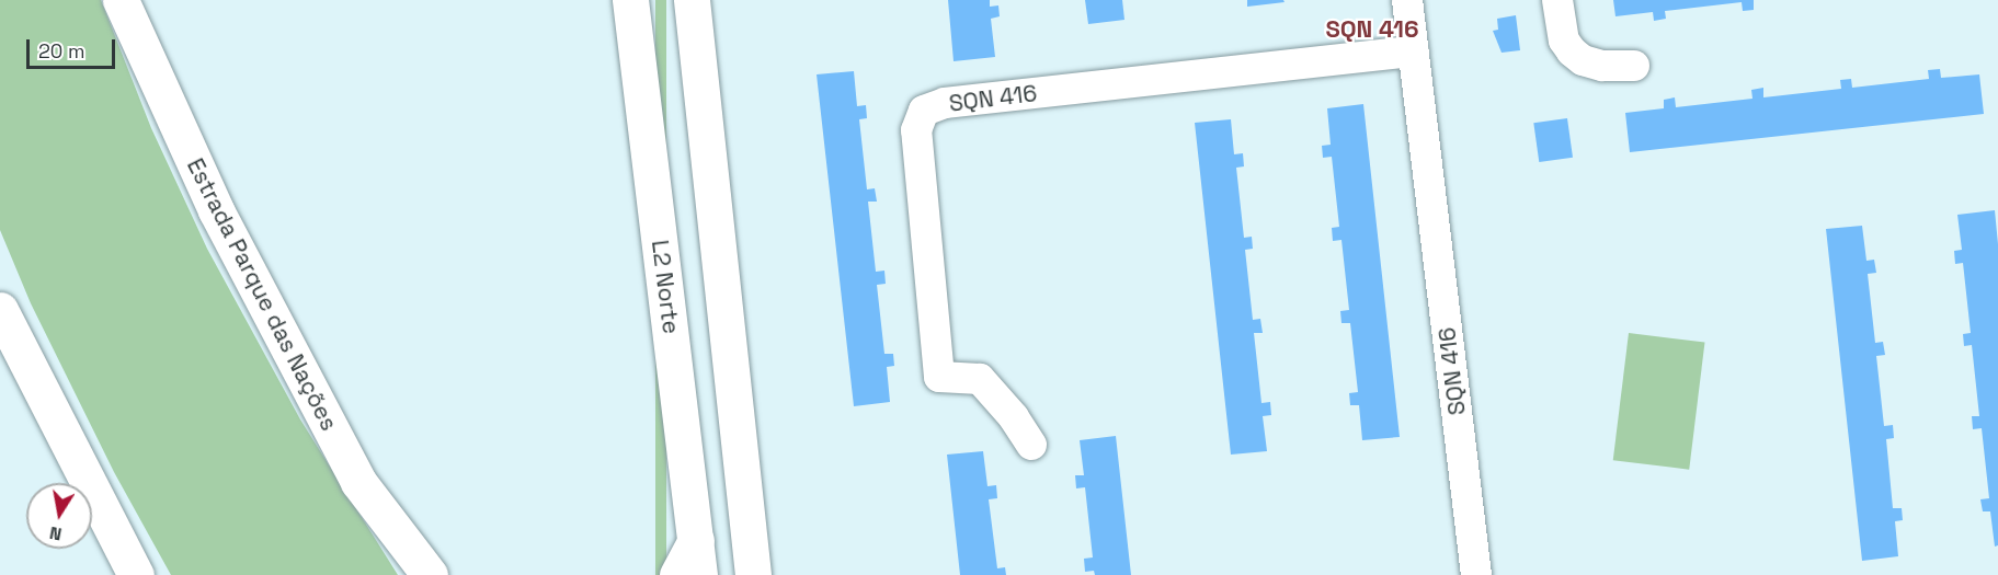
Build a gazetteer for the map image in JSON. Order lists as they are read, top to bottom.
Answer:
{
  "streets": {
    "main road": ["L2 Norte", "Estrada Parque das Nações"],
    "street": ["SQN 416"]
  },
  "districts": ["SQN 416"],
  "scale_bar": "20 m",
  "north": "bottom"
}
